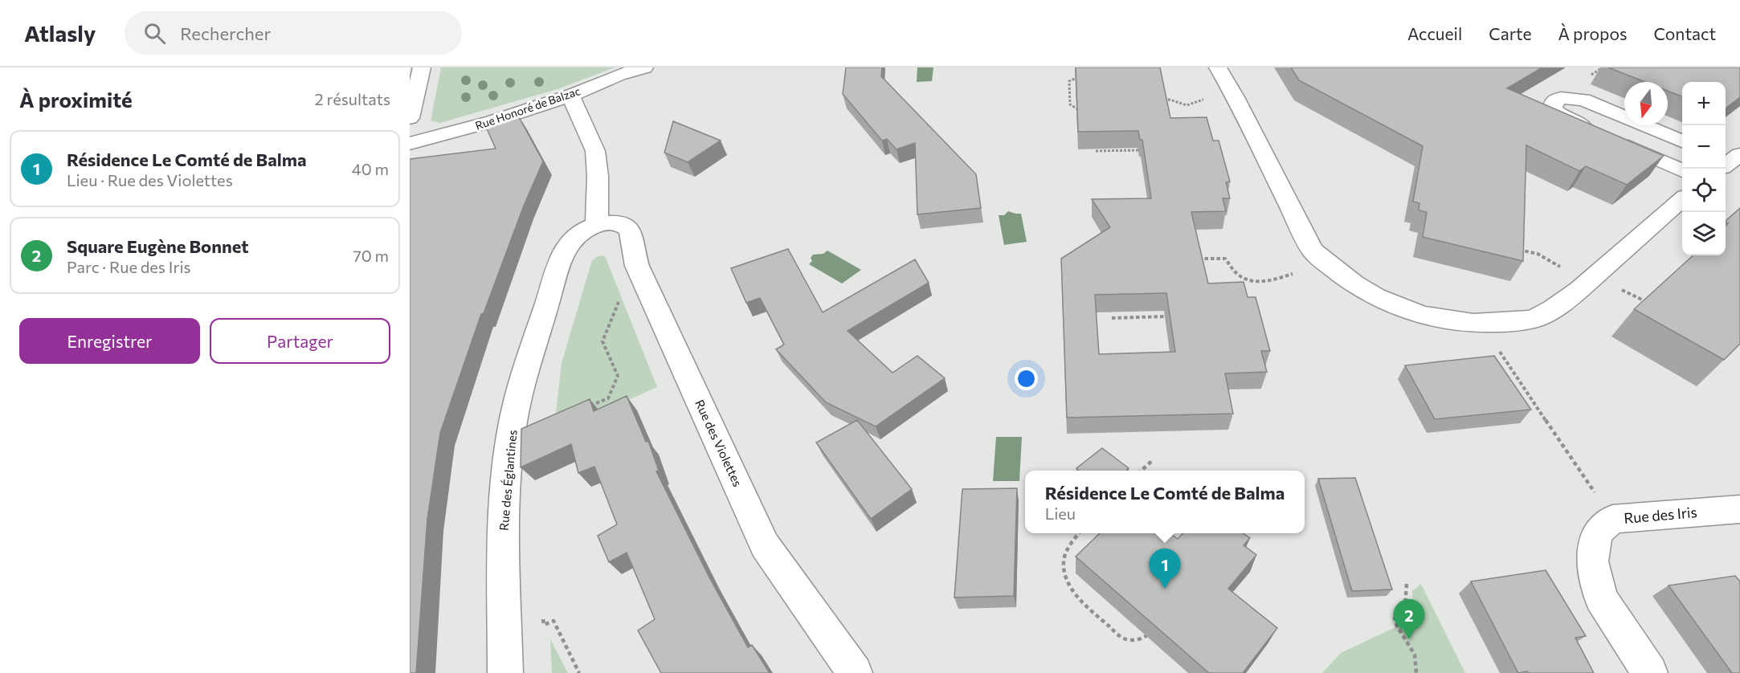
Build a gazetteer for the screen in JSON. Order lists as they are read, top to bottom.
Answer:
{
  "streets": {
    "street": [
      "Rue Honoré de Balzac",
      "Rue des Violettes",
      "Rue des Églantines",
      "Rue des Iris"
    ]
  },
  "crossings": [
    ["Rue des Violettes", "Rue des Églantines"]
  ],
  "north": "bottom",
  "page": {
    "header": "Atlasly",
    "search": "Rechercher",
    "nav": [
      "Accueil",
      "Carte",
      "À propos",
      "Contact"
    ],
    "heading": ["À proximité", "2 résultats"],
    "map_buttons": ["+", "−"],
    "list": [
      {
        "mark": "1",
        "name": "Résidence Le Comté de Balma",
        "note": "Lieu · Rue des Violettes",
        "value": "40 m"
      },
      {
        "mark": "2",
        "name": "Square Eugène Bonnet",
        "note": "Parc · Rue des Iris",
        "value": "70 m"
      }
    ],
    "buttons": ["Enregistrer", "Partager"],
    "popup": ["Résidence Le Comté de Balma", "Lieu"],
    "pins": ["1", "2"]
  }
}
